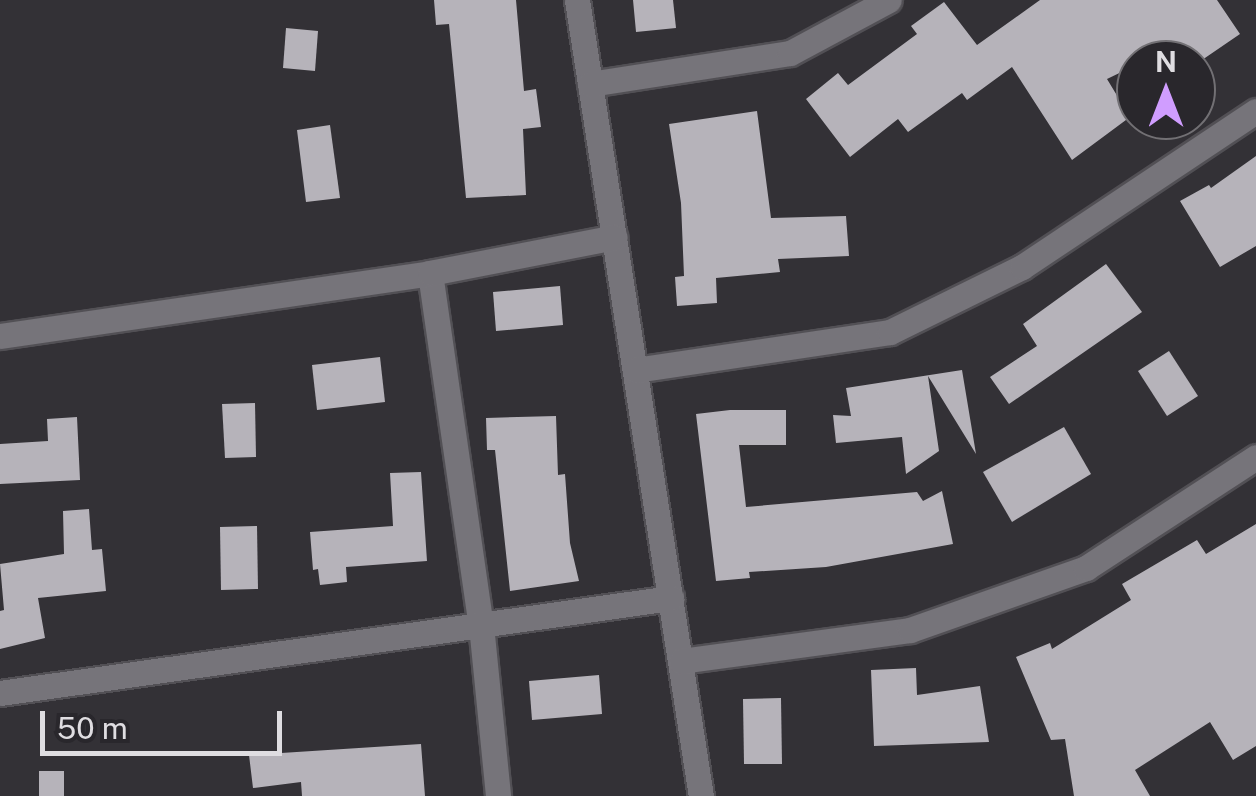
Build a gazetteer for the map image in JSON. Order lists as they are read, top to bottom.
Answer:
{
  "scale_bar": "50 m",
  "north": "top"
}
